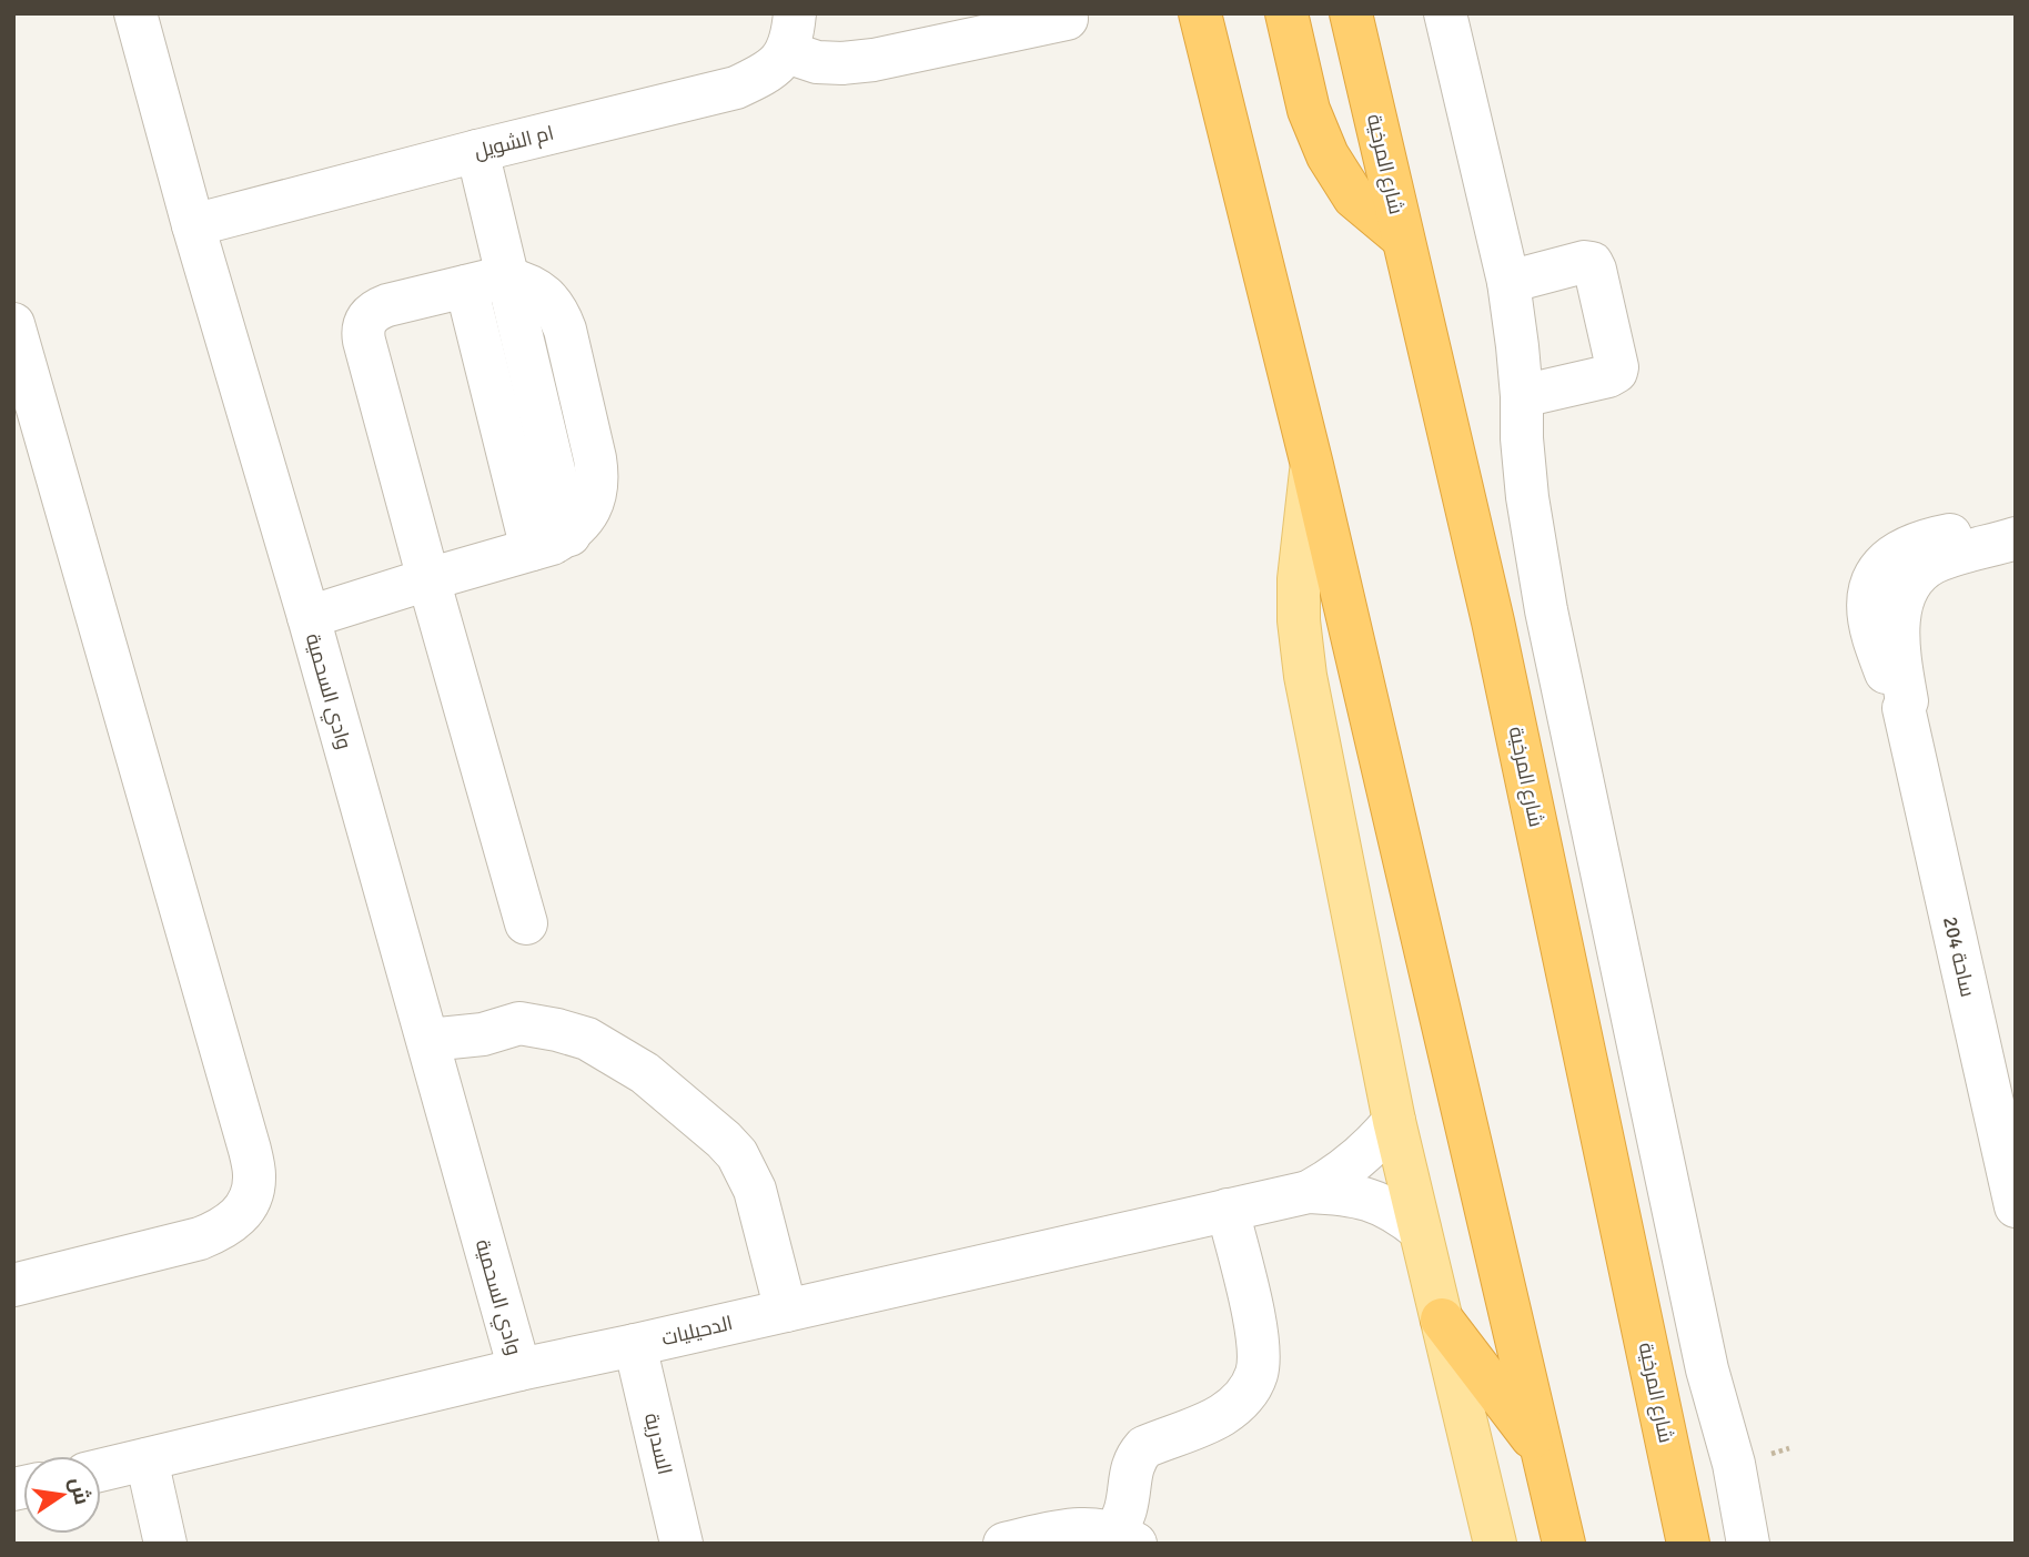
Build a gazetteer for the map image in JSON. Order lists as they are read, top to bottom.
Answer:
{
  "streets": {
    "highway": ["شارع المرخية"],
    "street": [
      "ام الشويل",
      "وادي السحمية",
      "ساحة 204",
      "الدحيليات",
      "السدرية"
    ]
  },
  "crossings": [
    ["ام الشويل", "وادي السحمية"],
    ["وادي السحمية", "الدحيليات"],
    ["الدحيليات", "السدرية"]
  ],
  "north": "right"
}
